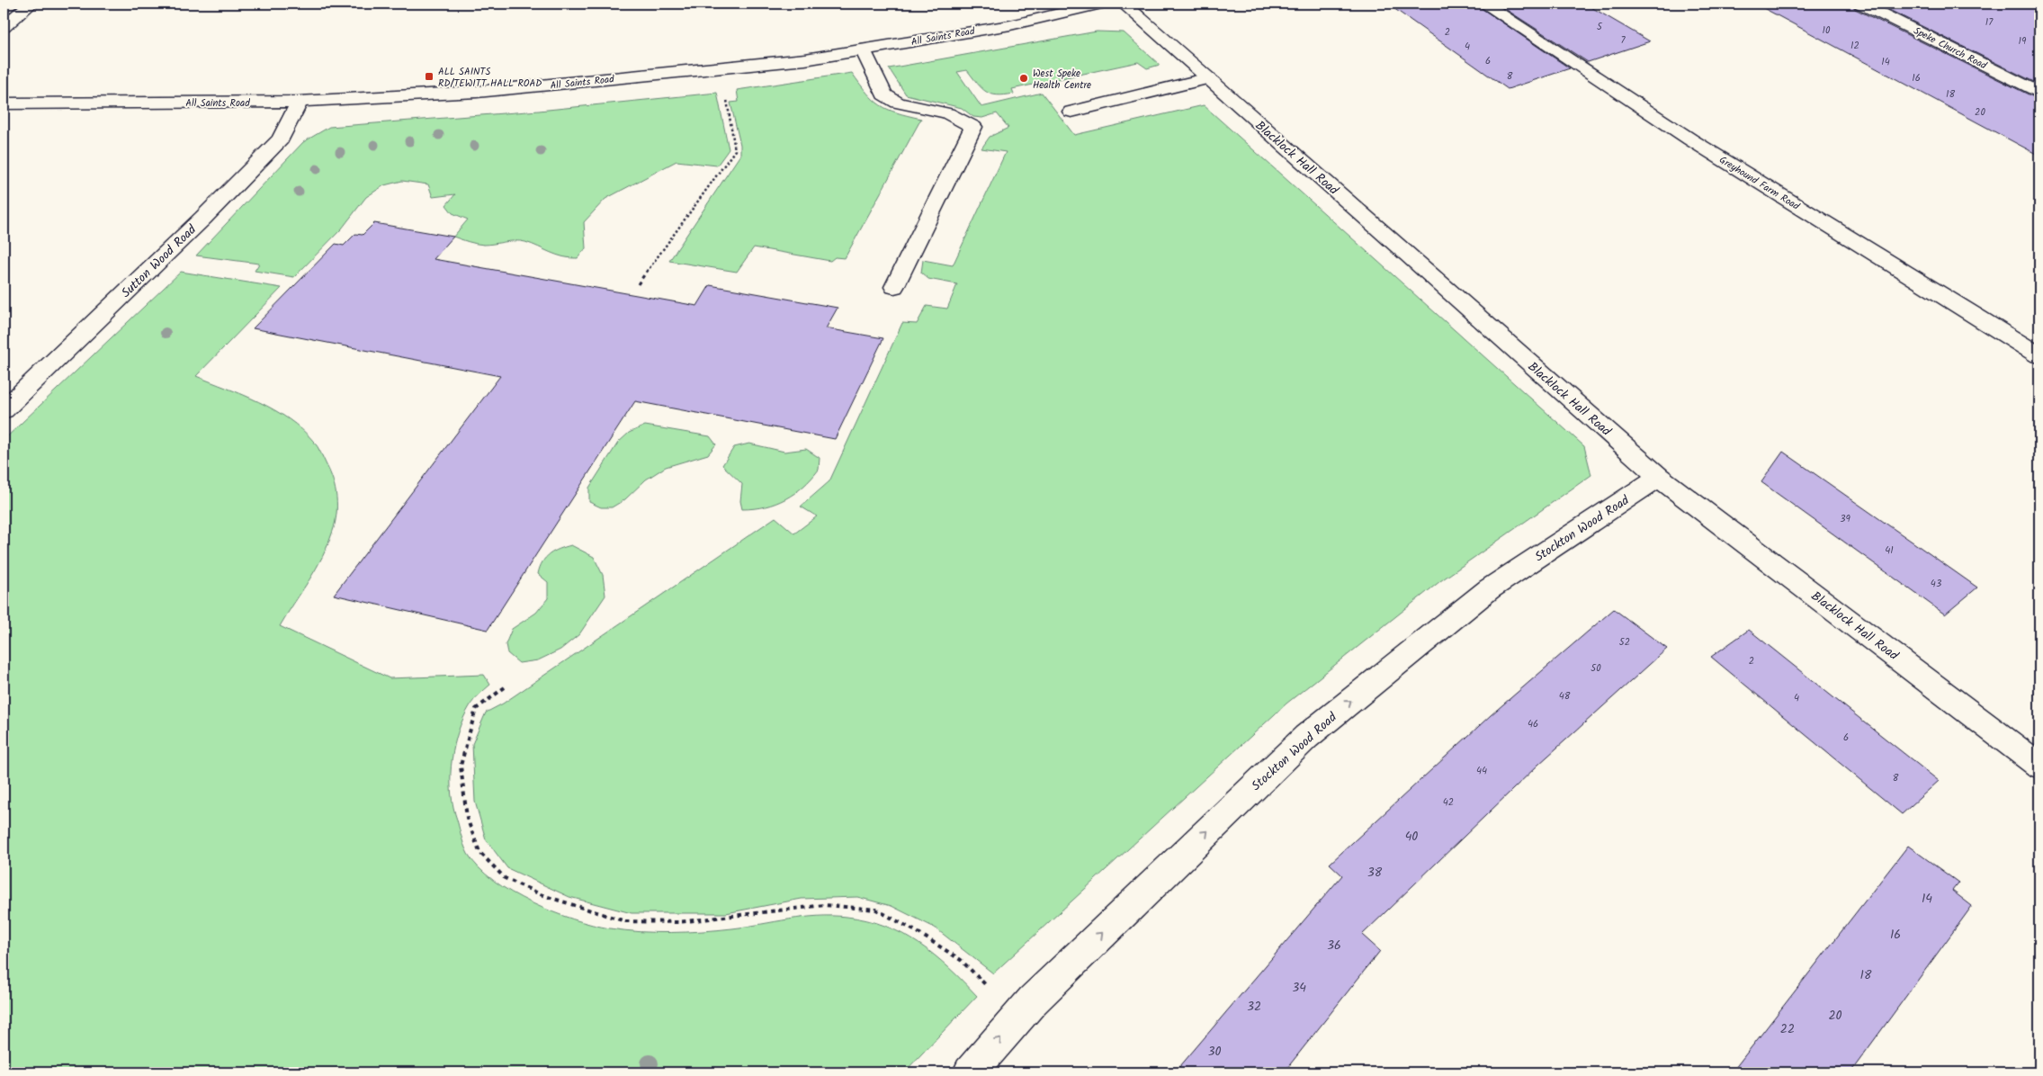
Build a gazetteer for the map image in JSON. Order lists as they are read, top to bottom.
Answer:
{
  "streets": {
    "street": [
      "All Saints Road",
      "Speke Church Road",
      "Blacklock Hall Road",
      "Greyhound Farm Road",
      "Sutton Wood Road",
      "Stockton Wood Road"
    ]
  },
  "crossings": [
    ["All Saints Road", "Sutton Wood Road"],
    ["Blacklock Hall Road", "Stockton Wood Road"]
  ],
  "one_way": ["Stockton Wood Road"],
  "places": {
    "transit": ["ALL SAINTS RD/TEWITT HALL ROAD"],
    "other": ["West Speke Health Centre"]
  },
  "house_numbers": [
    "17",
    "5",
    "10",
    "2",
    "7",
    "19",
    "12",
    "4",
    "6",
    "14",
    "8",
    "16",
    "18",
    "20",
    "39",
    "41",
    "43",
    "52",
    "2",
    "50",
    "48",
    "4",
    "46",
    "6",
    "44",
    "8",
    "42",
    "40",
    "38",
    "14",
    "16",
    "36",
    "18",
    "34",
    "32",
    "20",
    "22",
    "30"
  ]
}
